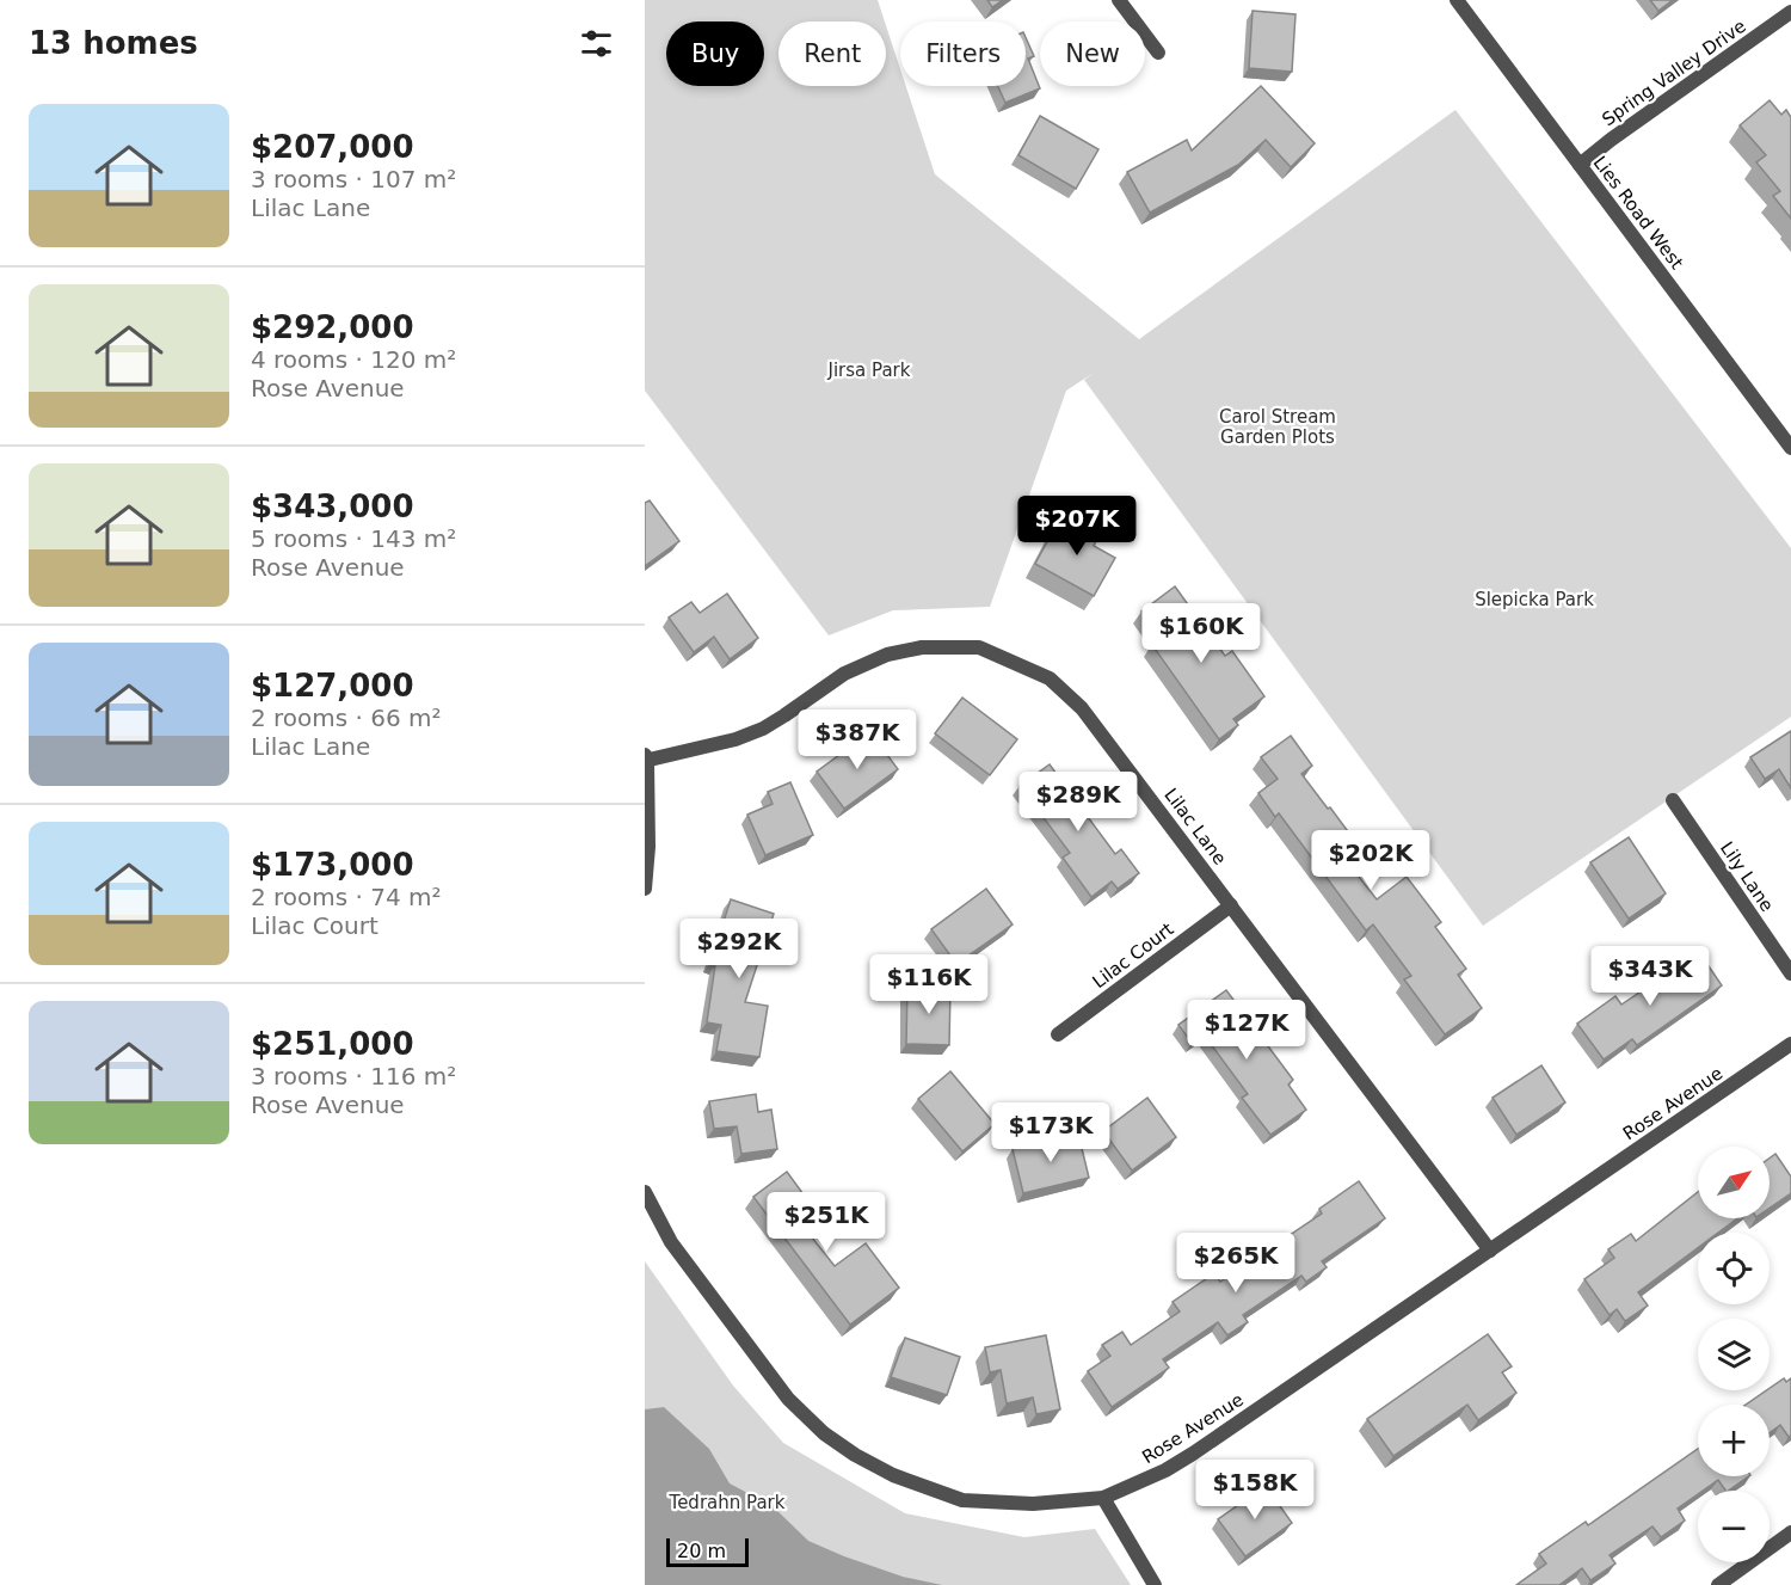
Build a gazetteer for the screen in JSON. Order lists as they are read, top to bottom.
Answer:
{
  "streets": {
    "street": [
      "Spring Valley Drive",
      "Lies Road West",
      "Lilac Lane",
      "Lily Lane",
      "Lilac Court",
      "Rose Avenue"
    ]
  },
  "crossings": [
    ["Spring Valley Drive", "Lies Road West"],
    ["Lilac Lane", "Lilac Court"],
    ["Lilac Lane", "Rose Avenue"]
  ],
  "parks": [
    "Jirsa Park",
    "Carol Stream Garden Plots",
    "Slepicka Park",
    "Tedrahn Park"
  ],
  "scale_bar": "20 m",
  "north": "top right",
  "page": {
    "heading": "13 homes",
    "chip": [
      "Buy",
      "Rent",
      "Filters",
      "New"
    ],
    "list": [
      {
        "name": "$207,000",
        "note": "3 rooms · 107 m² · Lilac Lane"
      },
      {
        "name": "$292,000",
        "note": "4 rooms · 120 m² · Rose Avenue"
      },
      {
        "name": "$343,000",
        "note": "5 rooms · 143 m² · Rose Avenue"
      },
      {
        "name": "$127,000",
        "note": "2 rooms · 66 m² · Lilac Lane"
      },
      {
        "name": "$173,000",
        "note": "2 rooms · 74 m² · Lilac Court"
      },
      {
        "name": "$251,000",
        "note": "3 rooms · 116 m² · Rose Avenue"
      }
    ],
    "price": [
      "$207K",
      "$160K",
      "$387K",
      "$289K",
      "$202K",
      "$292K",
      "$343K",
      "$116K",
      "$127K",
      "$173K",
      "$251K",
      "$265K",
      "$158K"
    ],
    "map_buttons": ["+", "−"],
    "scale": "20 m"
  }
}
